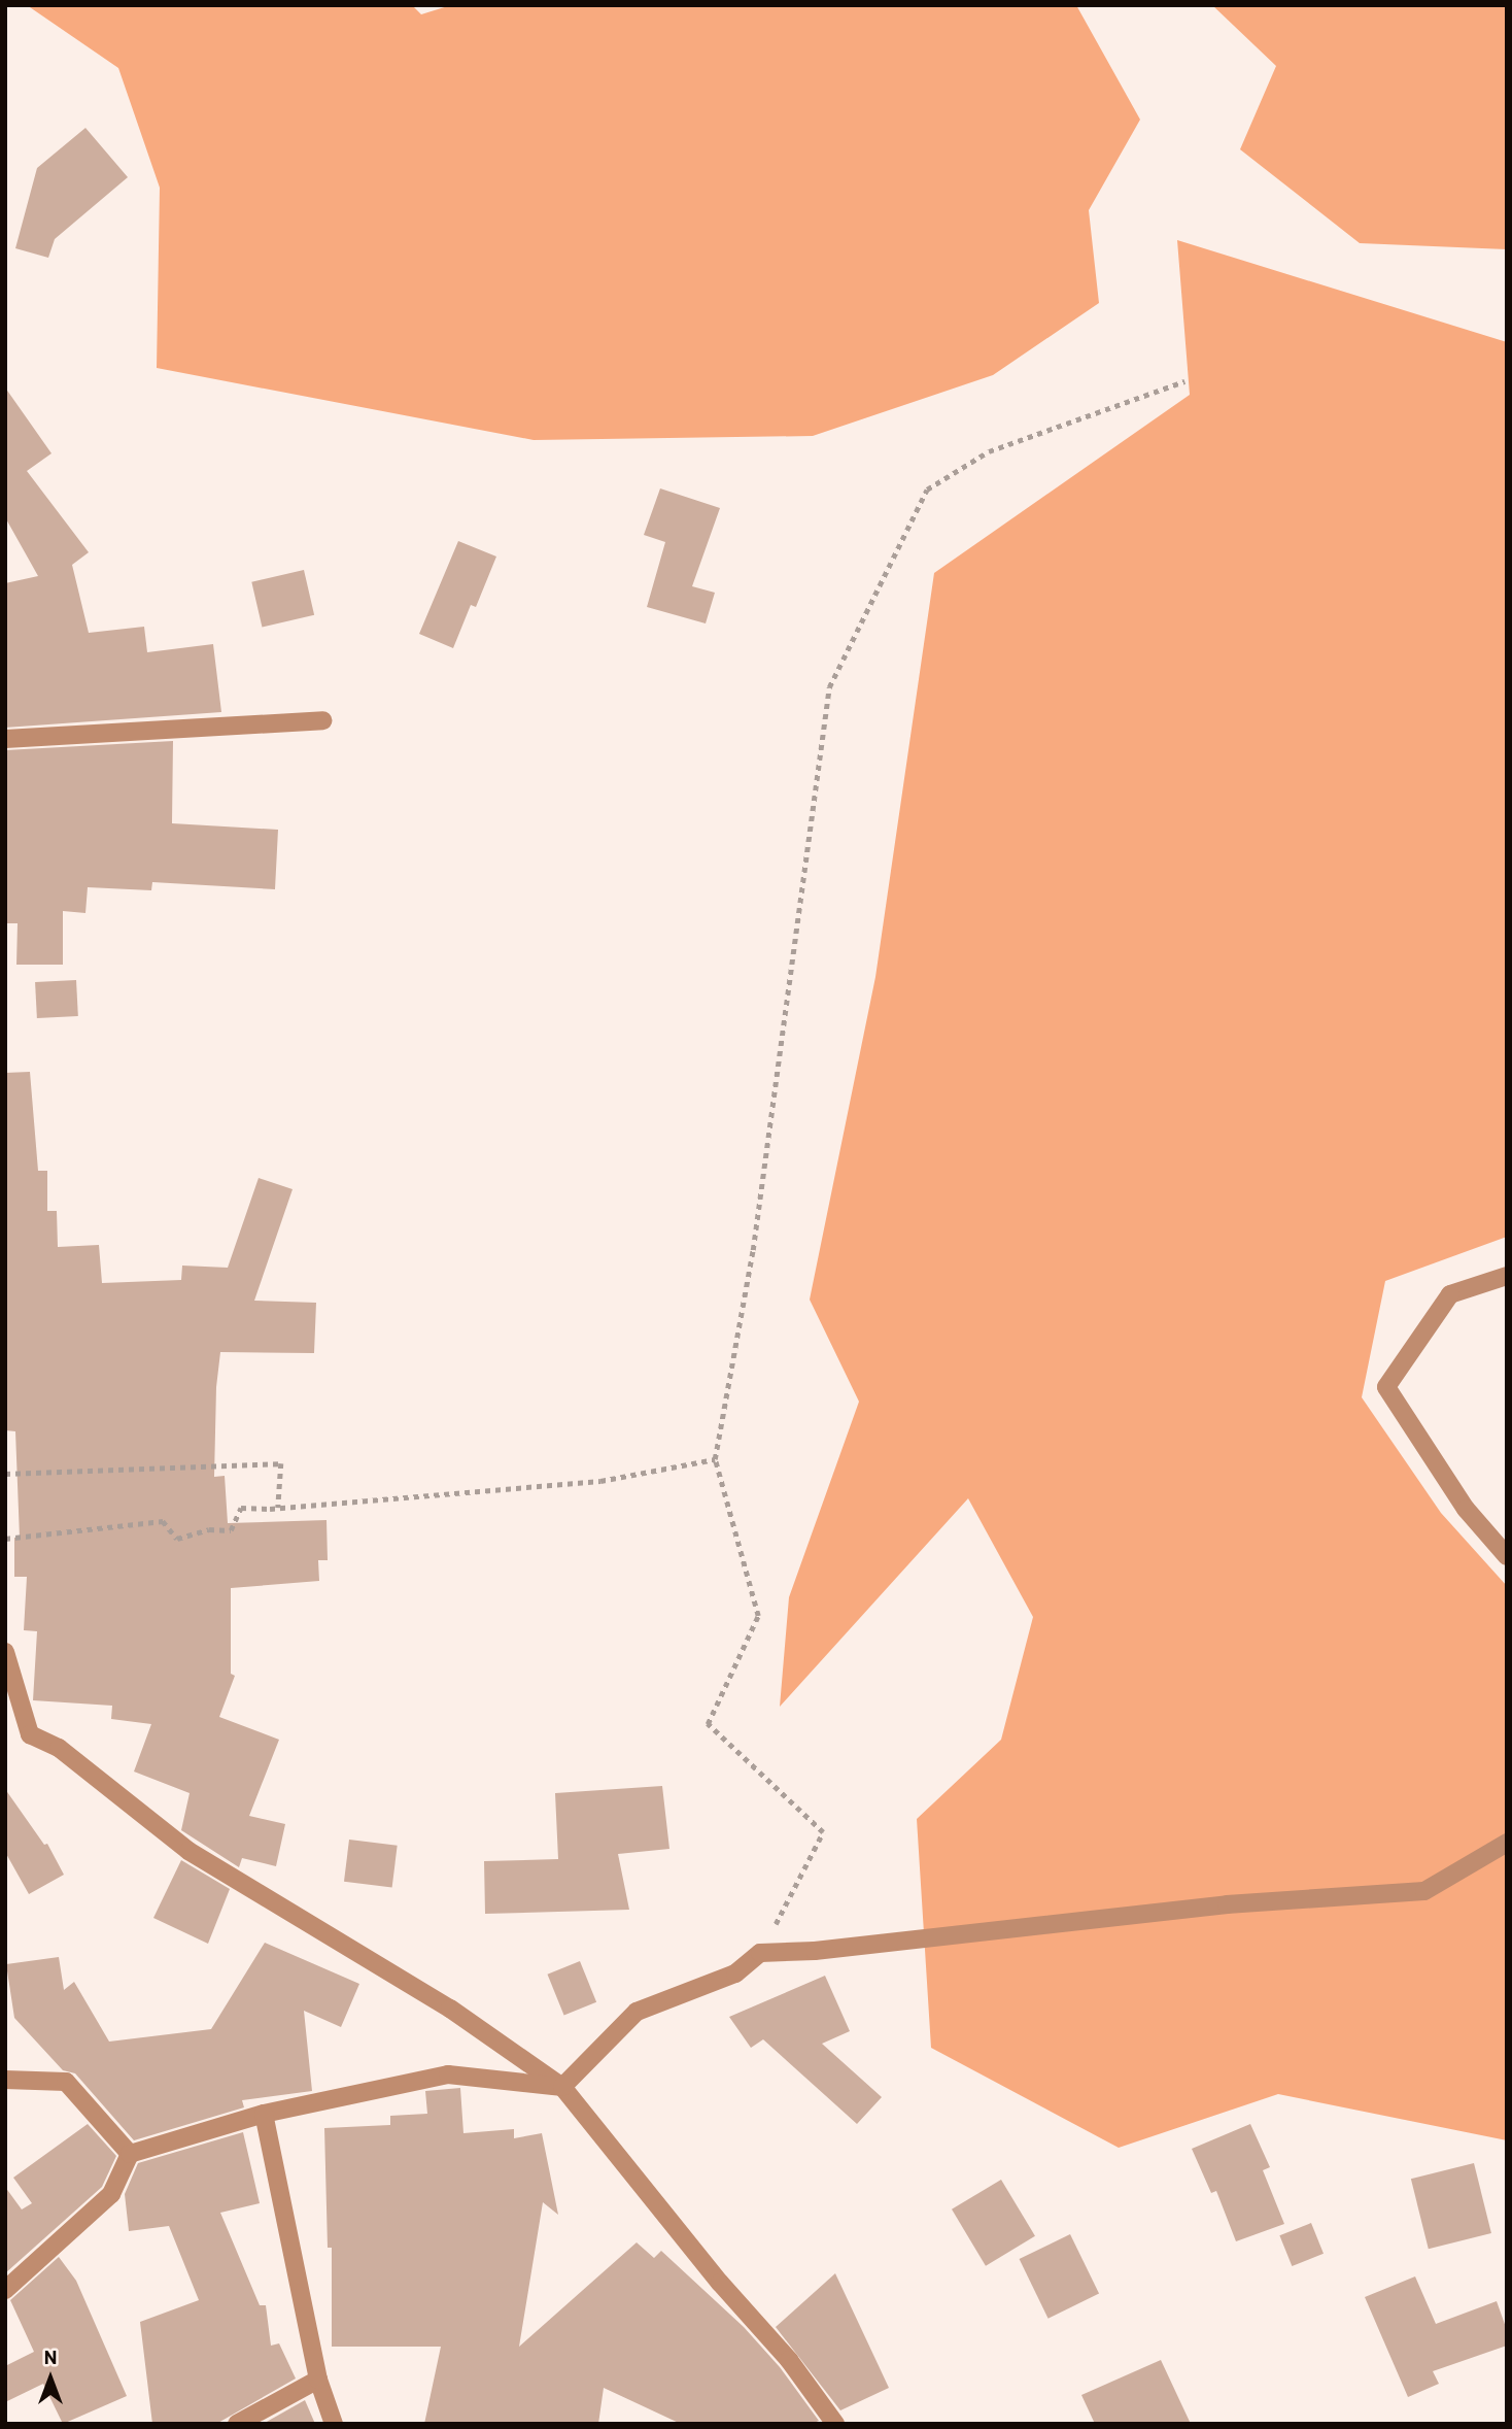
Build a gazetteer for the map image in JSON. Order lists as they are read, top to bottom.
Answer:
{
  "north": "top"
}
